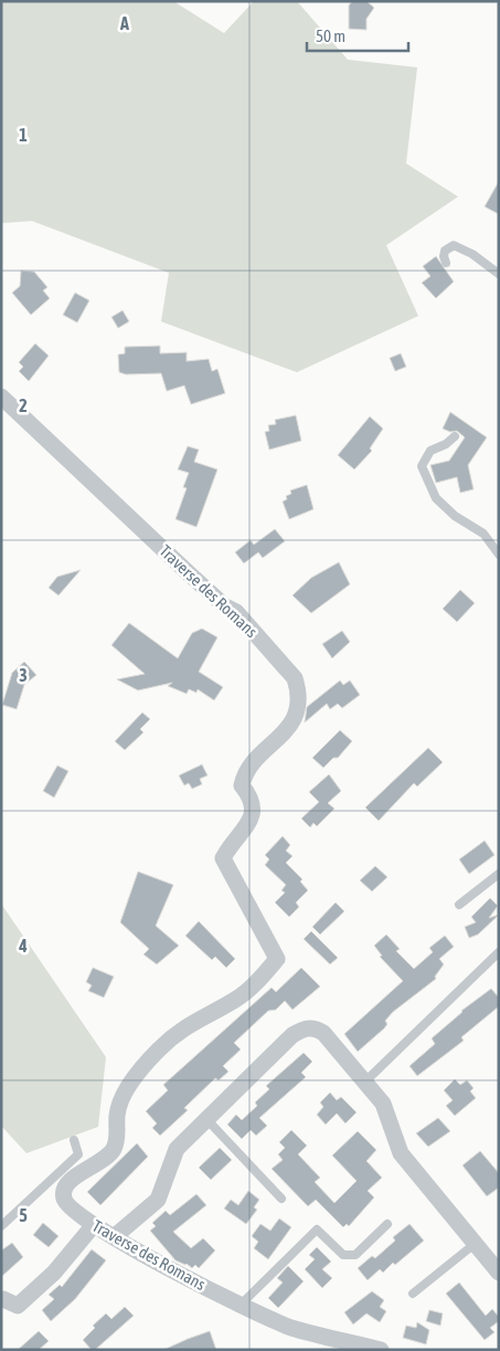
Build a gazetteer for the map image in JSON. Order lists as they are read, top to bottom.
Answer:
{
  "streets": {
    "street": ["Traverse des Romans"]
  },
  "scale_bar": "50 m",
  "grid": {
    "columns": ["A"],
    "rows": [
      "1",
      "2",
      "3",
      "4",
      "5"
    ]
  }
}
